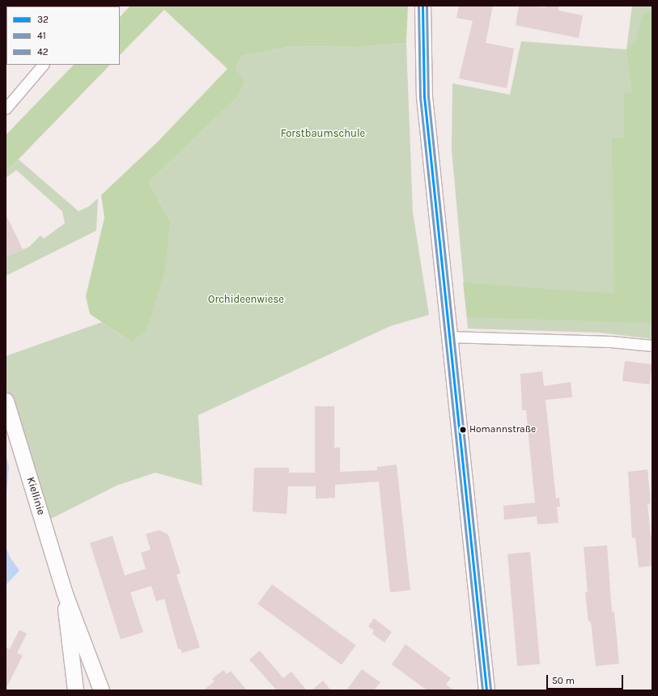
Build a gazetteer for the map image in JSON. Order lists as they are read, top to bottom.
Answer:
{
  "streets": {
    "street": ["Kiellinie"]
  },
  "parks": ["Forstbaumschule", "Orchideenwiese"],
  "places": ["Homannstraße"],
  "lines": ["transit line 32", "transit line 41", "transit line 42"],
  "legend": ["32", "41", "42"],
  "scale_bar": "50 m"
}
